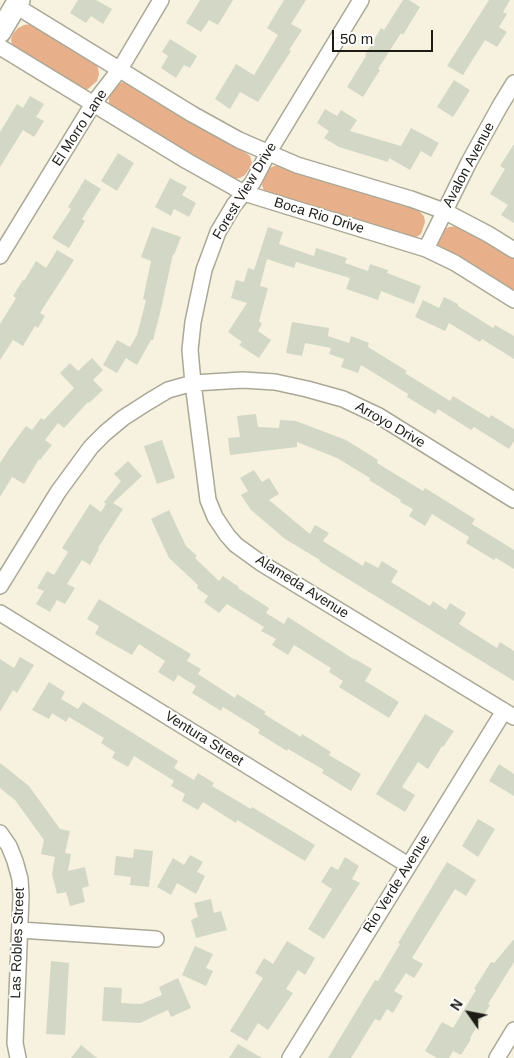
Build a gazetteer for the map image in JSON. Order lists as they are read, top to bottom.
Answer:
{
  "streets": {
    "street": [
      "El Morro Lane",
      "Avalon Avenue",
      "Forest View Drive",
      "Boca Rio Drive",
      "Arroyo Drive",
      "Alameda Avenue",
      "Ventura Street",
      "Rio Verde Avenue",
      "Las Robles Street"
    ]
  },
  "crossings": [
    ["El Morro Lane", "Boca Rio Drive"],
    ["Avalon Avenue", "Boca Rio Drive"],
    ["Forest View Drive", "Boca Rio Drive"],
    ["Forest View Drive", "Arroyo Drive"],
    ["Forest View Drive", "Alameda Avenue"],
    ["Arroyo Drive", "Alameda Avenue"],
    ["Alameda Avenue", "Rio Verde Avenue"],
    ["Ventura Street", "Rio Verde Avenue"]
  ],
  "scale_bar": "50 m",
  "north": "top left"
}
